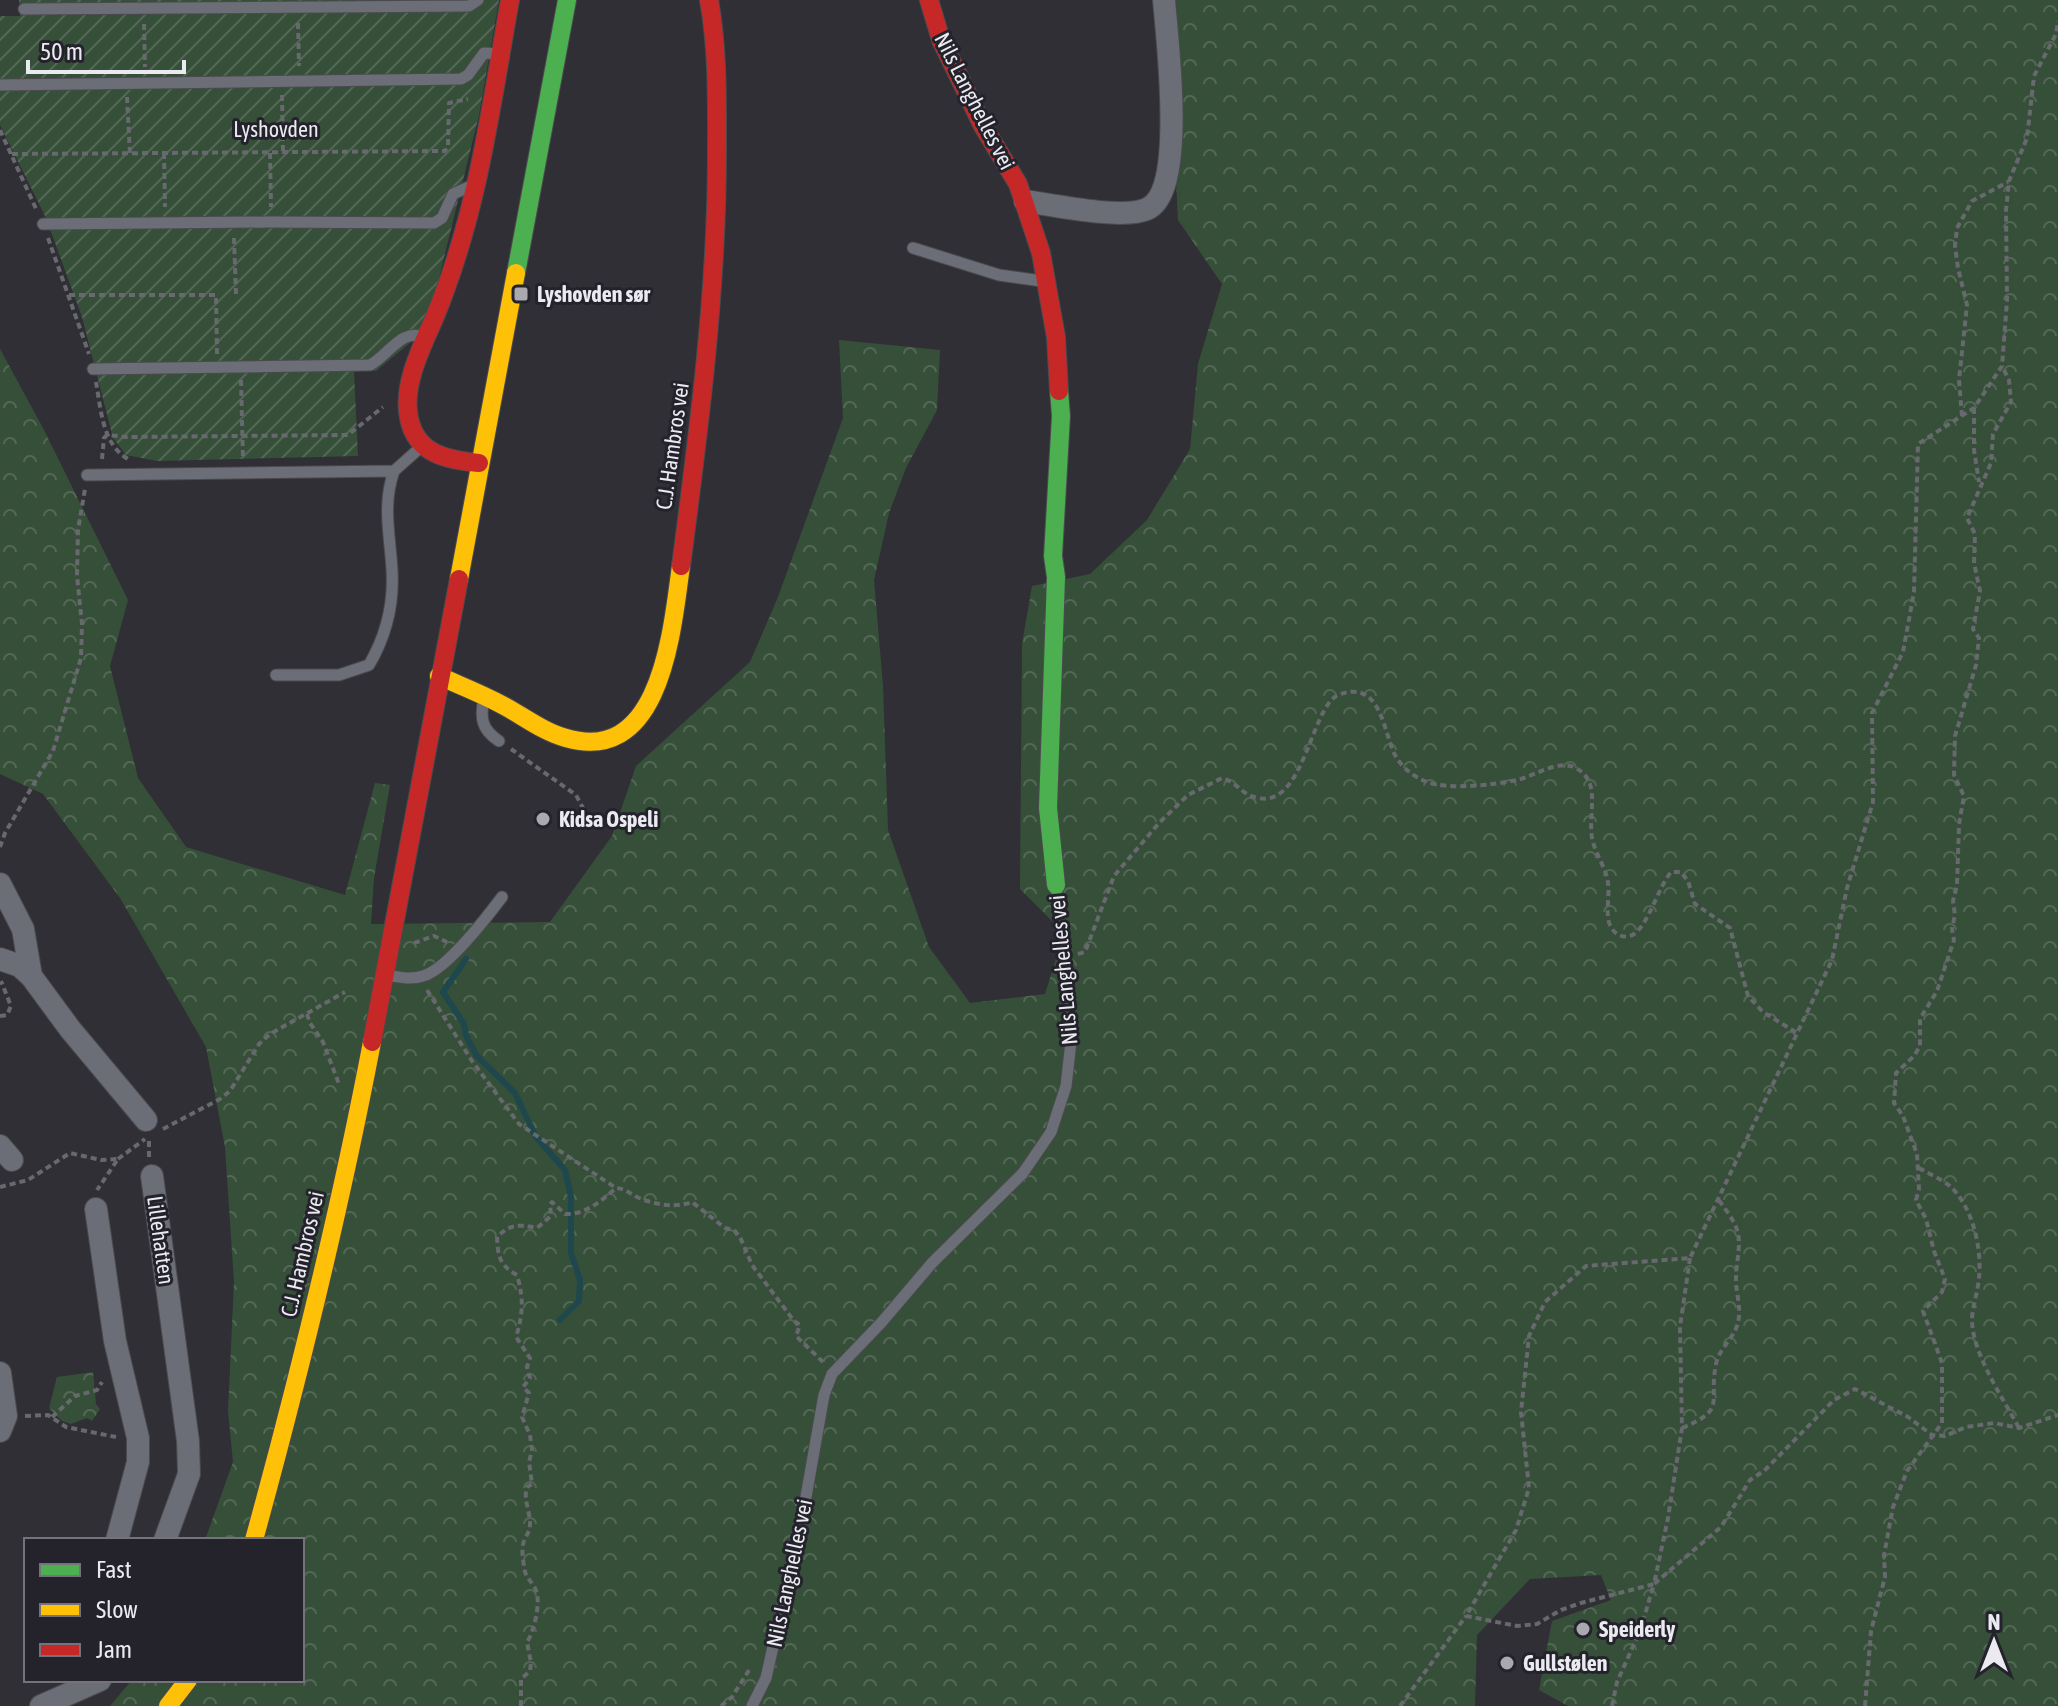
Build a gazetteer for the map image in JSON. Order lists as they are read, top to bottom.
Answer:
{
  "streets": {
    "street": ["Nils Langhelles vei", "C.J. Hambros vei", "Lillehatten"],
    "path": ["Lyshovden"]
  },
  "places": {
    "transit": ["Lyshovden sør"],
    "other": ["Kidsa Ospeli", "Speiderly", "Gullstølen"]
  },
  "legend": ["Fast", "Slow", "Jam"],
  "scale_bar": "50 m",
  "north": "top"
}
